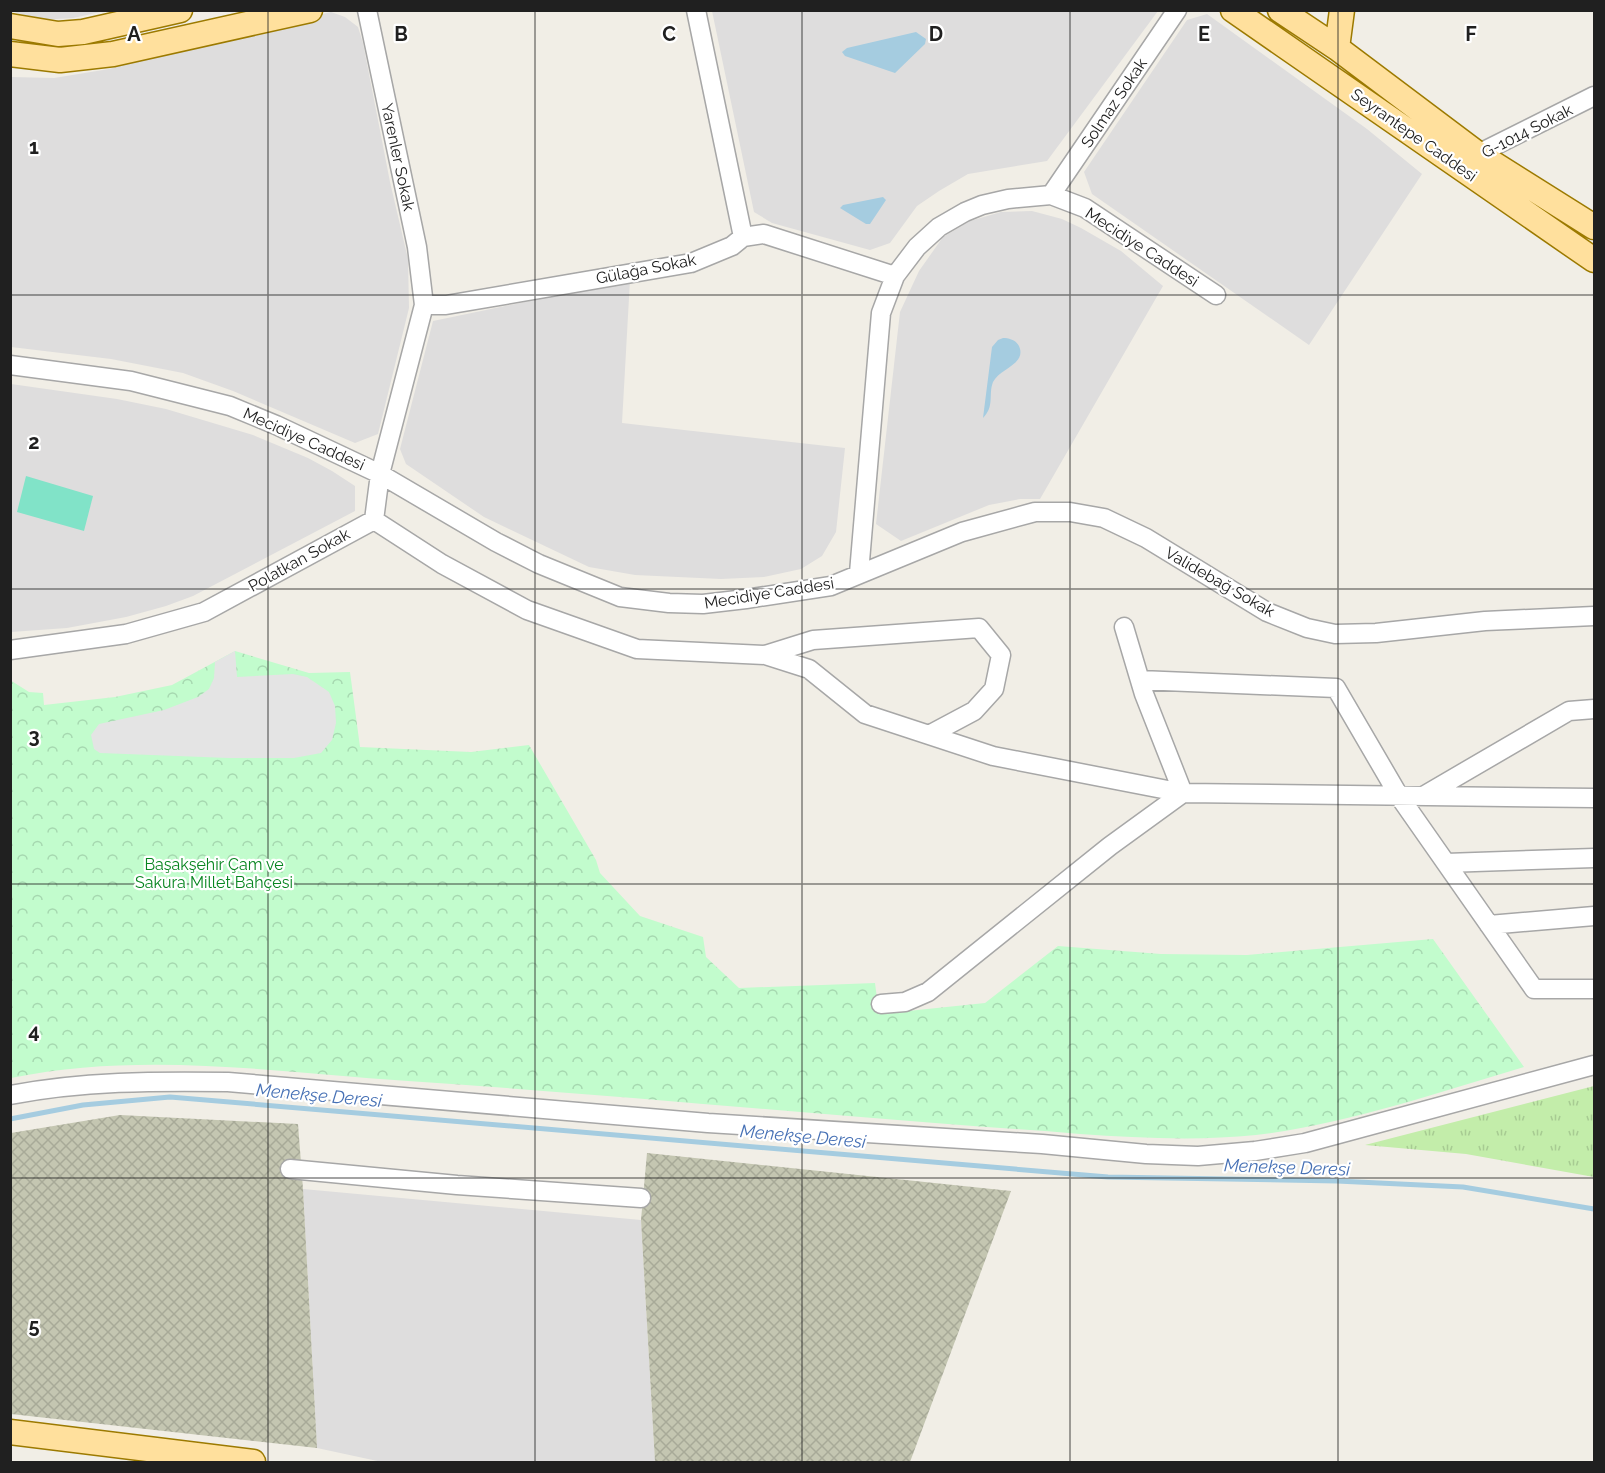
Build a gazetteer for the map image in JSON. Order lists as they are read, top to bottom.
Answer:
{
  "streets": {
    "main road": ["Seyrantepe Caddesi"],
    "street": [
      "Solmaz Sokak",
      "G-1014 Sokak",
      "Yarenler Sokak",
      "Mecidiye Caddesi",
      "Gülağa Sokak",
      "Polatkan Sokak",
      "Validebağ Sokak"
    ]
  },
  "crossings": [
    ["Solmaz Sokak", "Mecidiye Caddesi"],
    ["G-1014 Sokak", "Seyrantepe Caddesi"],
    ["Yarenler Sokak", "Gülağa Sokak"],
    ["Mecidiye Caddesi", "Gülağa Sokak"],
    ["Mecidiye Caddesi", "Validebağ Sokak"]
  ],
  "water": ["Menekşe Deresi"],
  "parks": ["Başakşehir Çam ve Sakura Millet Bahçesi"],
  "grid": {
    "columns": [
      "A",
      "B",
      "C",
      "D",
      "E",
      "F"
    ],
    "rows": [
      "1",
      "2",
      "3",
      "4",
      "5"
    ]
  }
}
